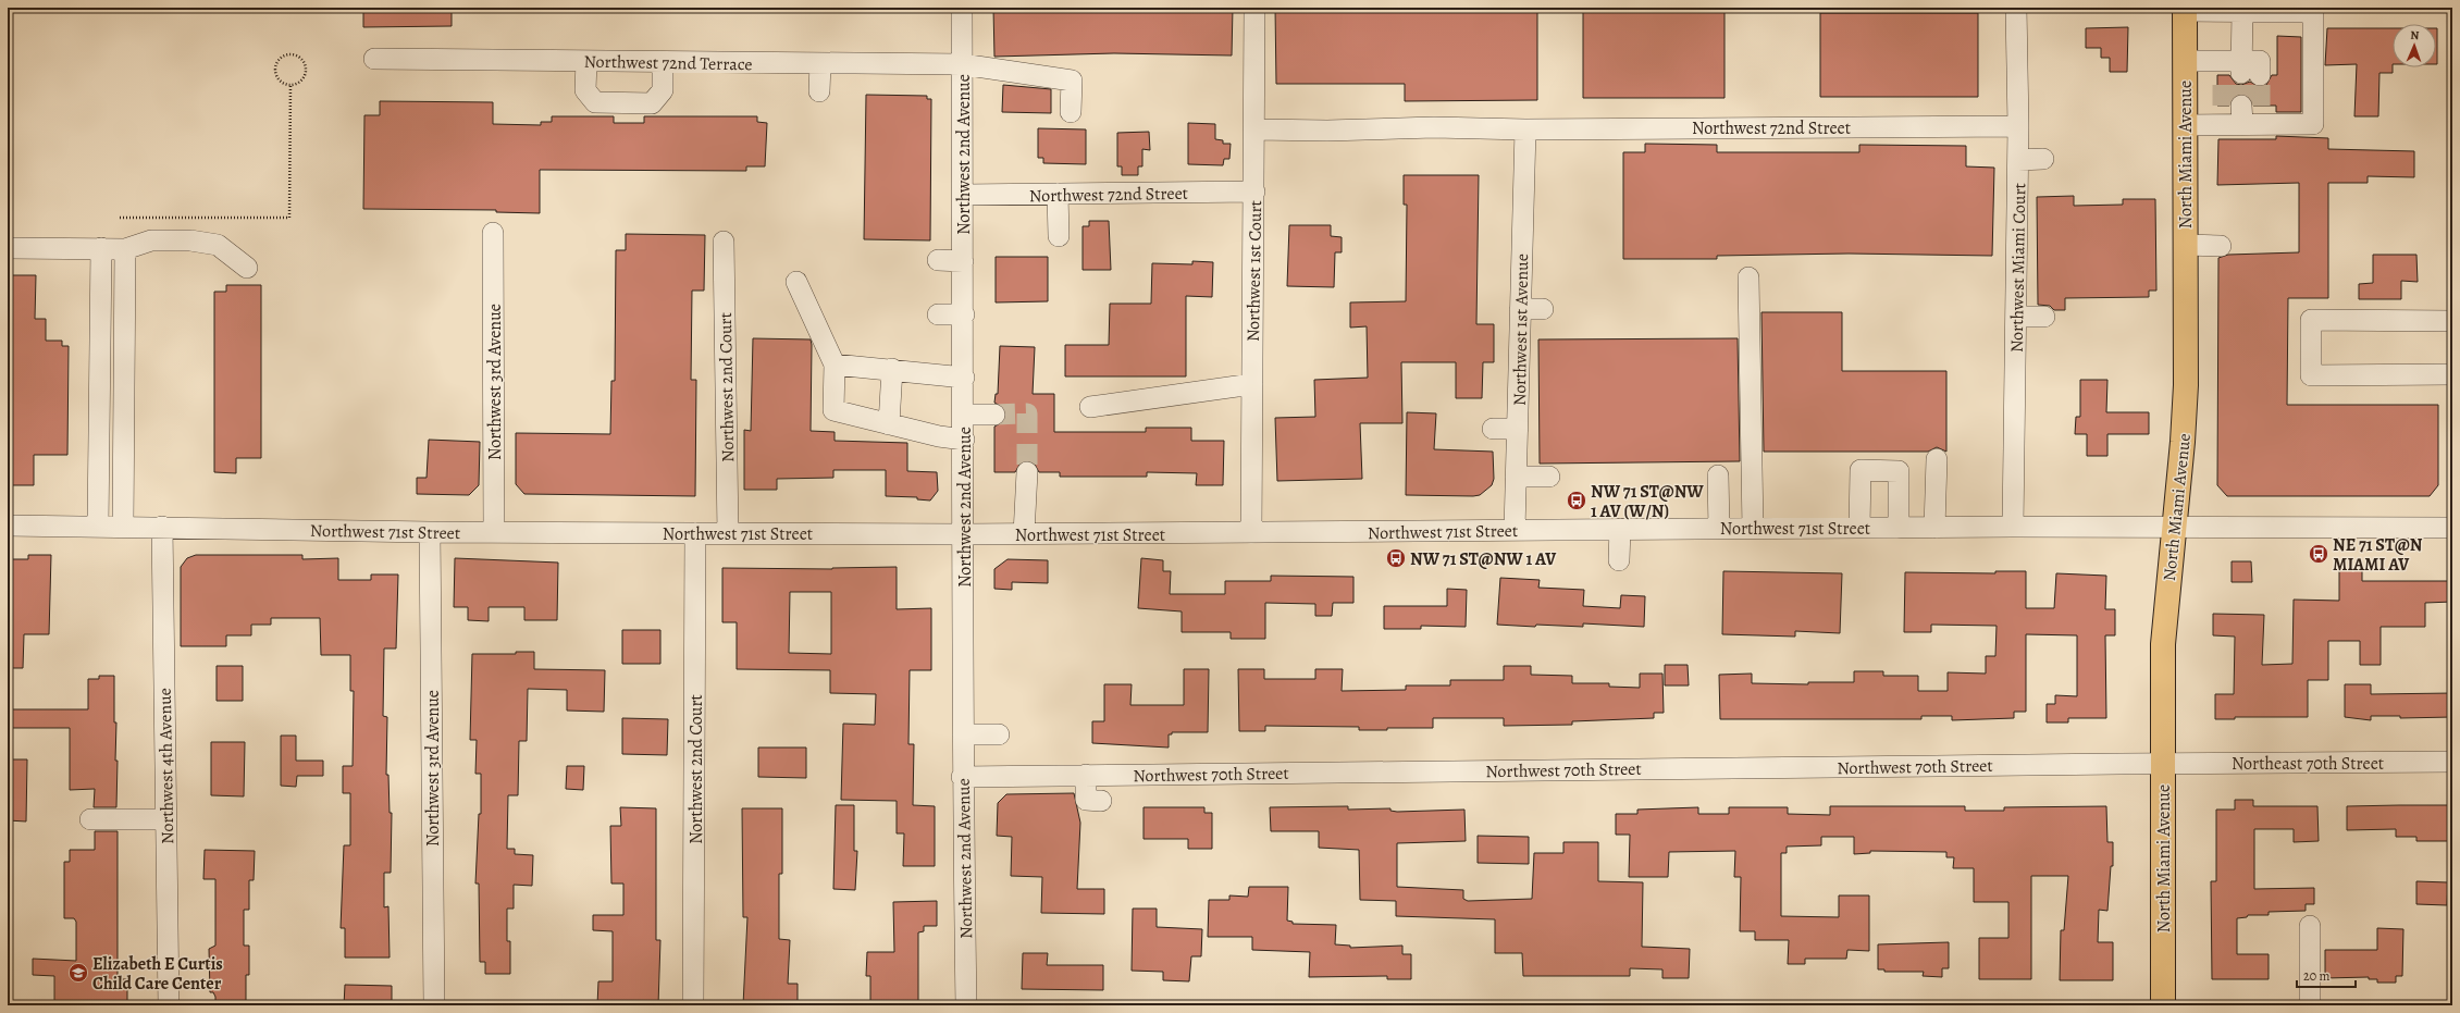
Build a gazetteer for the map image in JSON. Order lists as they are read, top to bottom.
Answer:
{
  "streets": {
    "main road": ["North Miami Avenue"],
    "street": [
      "Northwest 72nd Terrace",
      "Northwest 72nd Street",
      "Northwest 2nd Avenue",
      "Northwest Miami Court",
      "Northwest 1st Court",
      "Northwest 1st Avenue",
      "Northwest 3rd Avenue",
      "Northwest 2nd Court",
      "Northwest 71st Street",
      "Northeast 70th Street",
      "Northwest 4th Avenue",
      "Northwest 70th Street"
    ]
  },
  "crossings": [
    ["Northwest 72nd Terrace", "Northwest 2nd Avenue"],
    ["Northwest 72nd Street", "Northwest 2nd Avenue"],
    ["Northwest 72nd Street", "Northwest Miami Court"],
    ["Northwest 72nd Street", "Northwest 1st Court"],
    ["Northwest 72nd Street", "Northwest 1st Avenue"],
    ["Northwest 2nd Avenue", "Northwest 71st Street"],
    ["Northwest 2nd Avenue", "Northwest 70th Street"],
    ["North Miami Avenue", "Northwest 71st Street"],
    ["North Miami Avenue", "Northeast 70th Street"],
    ["North Miami Avenue", "Northwest 70th Street"],
    ["Northwest Miami Court", "Northwest 71st Street"],
    ["Northwest 1st Court", "Northwest 71st Street"],
    ["Northwest 1st Avenue", "Northwest 71st Street"],
    ["Northwest 3rd Avenue", "Northwest 71st Street"],
    ["Northwest 2nd Court", "Northwest 71st Street"],
    ["Northwest 71st Street", "Northwest 4th Avenue"],
    ["Northeast 70th Street", "Northwest 70th Street"]
  ],
  "places": {
    "bus stop": ["NW 71 ST@NW 1 AV (W/N)", "NE 71 ST@N MIAMI AV", "NW 71 ST@NW 1 AV"],
    "school or university": ["Elizabeth E Curtis Child Care Center"]
  },
  "scale_bar": "20 m",
  "north": "top"
}
